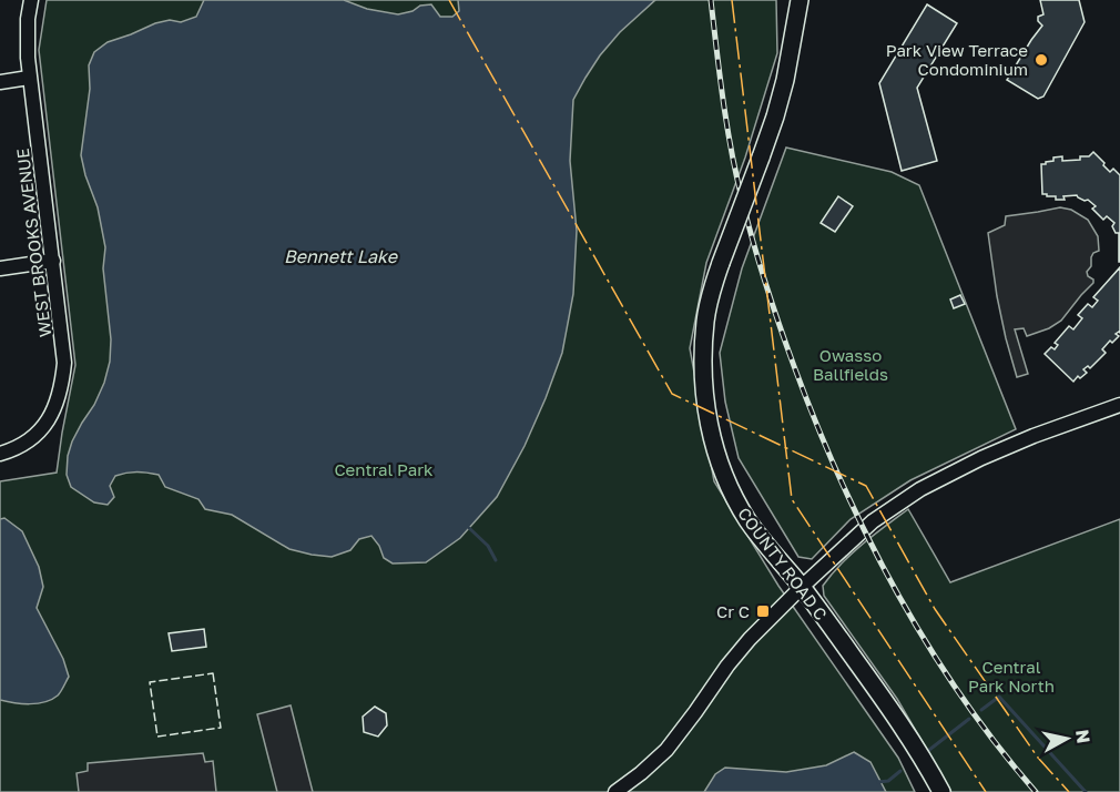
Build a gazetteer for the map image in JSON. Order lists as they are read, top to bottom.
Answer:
{
  "streets": {
    "main road": ["COUNTY ROAD C"],
    "street": ["WEST BROOKS AVENUE"]
  },
  "water": ["Bennett Lake"],
  "parks": ["Owasso Ballfields", "Central Park", "Central Park North"],
  "places": {
    "other": ["Park View Terrace Condominium"],
    "transit": ["Cr C"]
  },
  "north": "right"
}
